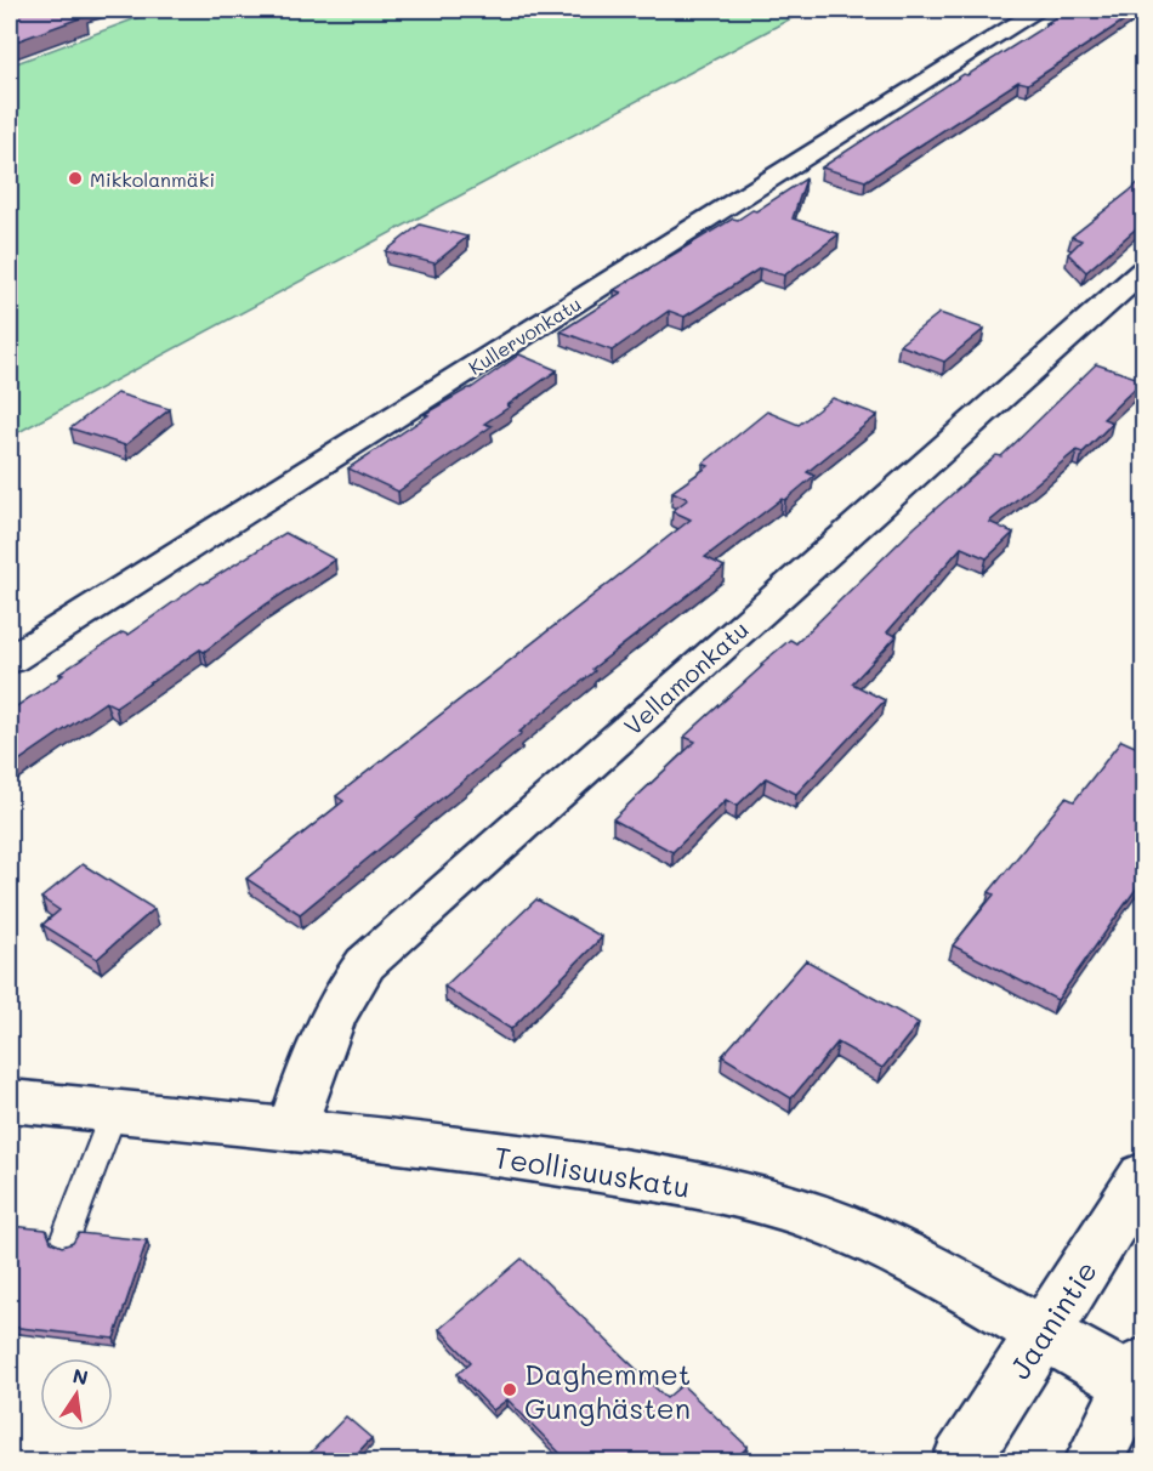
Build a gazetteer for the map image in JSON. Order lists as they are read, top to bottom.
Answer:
{
  "streets": {
    "street": [
      "Kullervonkatu",
      "Vellamonkatu",
      "Teollisuuskatu",
      "Jaanintie"
    ]
  },
  "crossings": [
    ["Vellamonkatu", "Teollisuuskatu"],
    ["Teollisuuskatu", "Jaanintie"]
  ],
  "places": ["Mikkolanmäki", "Daghemmet Gunghästen"],
  "north": "top"
}
